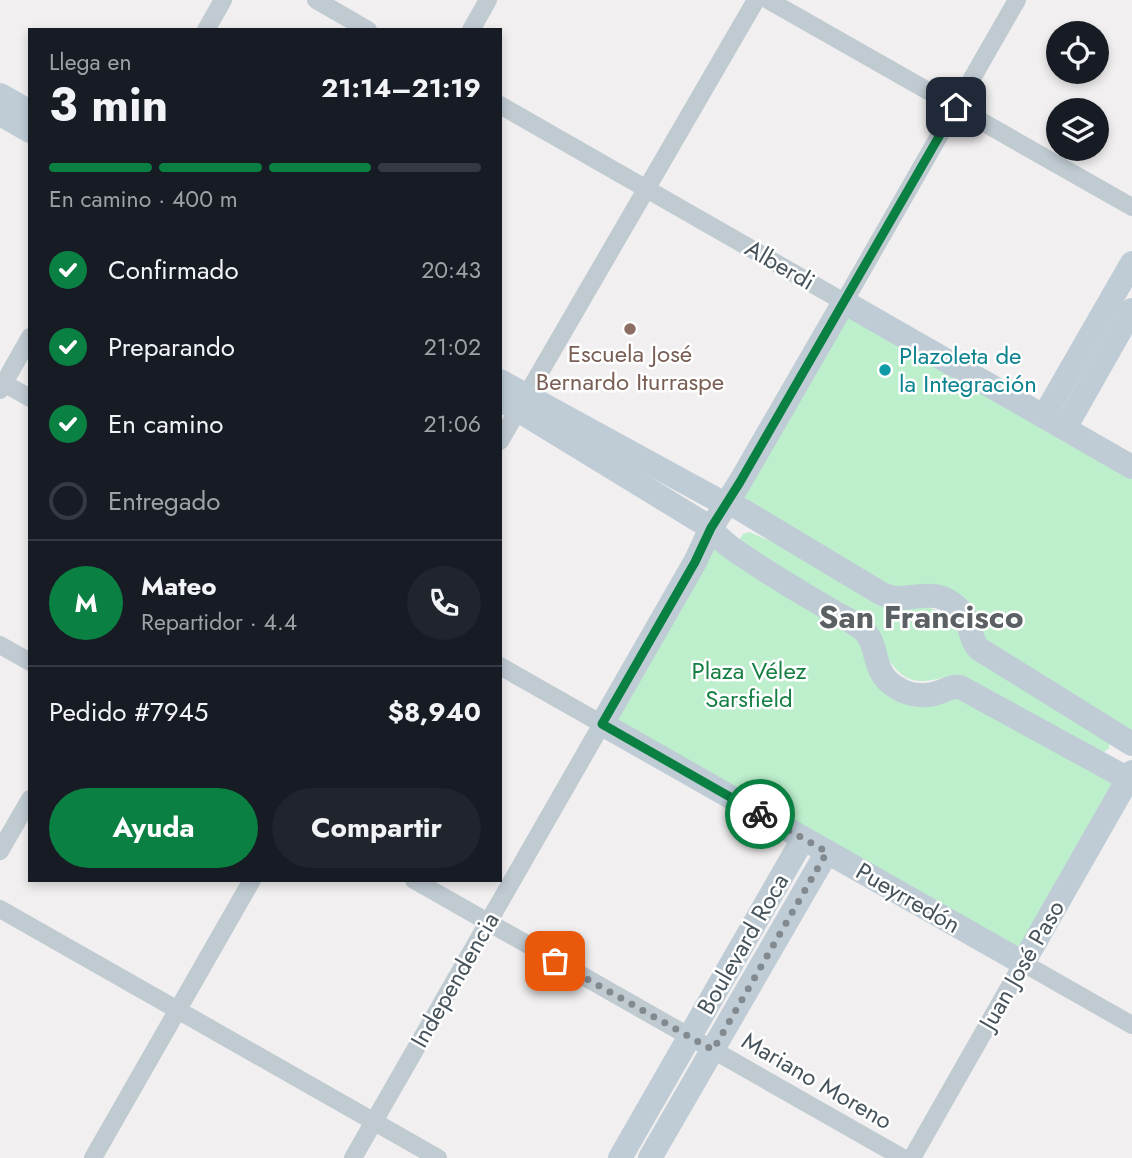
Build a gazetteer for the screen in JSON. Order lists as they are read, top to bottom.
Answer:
{
  "streets": {
    "main road": [
      "Alberdi",
      "Pueyrredón",
      "Boulevard Roca",
      "Juan José Paso",
      "Independencia"
    ],
    "street": ["Mariano Moreno"]
  },
  "crossings": [
    ["Alberdi", "Independencia"],
    ["Pueyrredón", "Boulevard Roca"],
    ["Pueyrredón", "Juan José Paso"],
    ["Pueyrredón", "Independencia"],
    ["Boulevard Roca", "Mariano Moreno"],
    ["Independencia", "Mariano Moreno"]
  ],
  "districts": ["San Francisco"],
  "parks": ["Plaza Vélez Sarsfield"],
  "places": ["Escuela José Bernardo Iturraspe", "Plazoleta de la Integración"],
  "page": {
    "heading": ["3 min", "Llega en", "21:14–21:19"],
    "panel": [
      "Mateo",
      "Repartidor · 4.4",
      "Pedido #7945",
      "$8,940"
    ],
    "bar": "En camino · 400 m",
    "list": [
      ["Confirmado", "20:43"],
      ["Preparando", "21:02"],
      ["En camino", "21:06"],
      "Entregado"
    ],
    "round": "M",
    "buttons": ["Ayuda", "Compartir"]
  }
}
